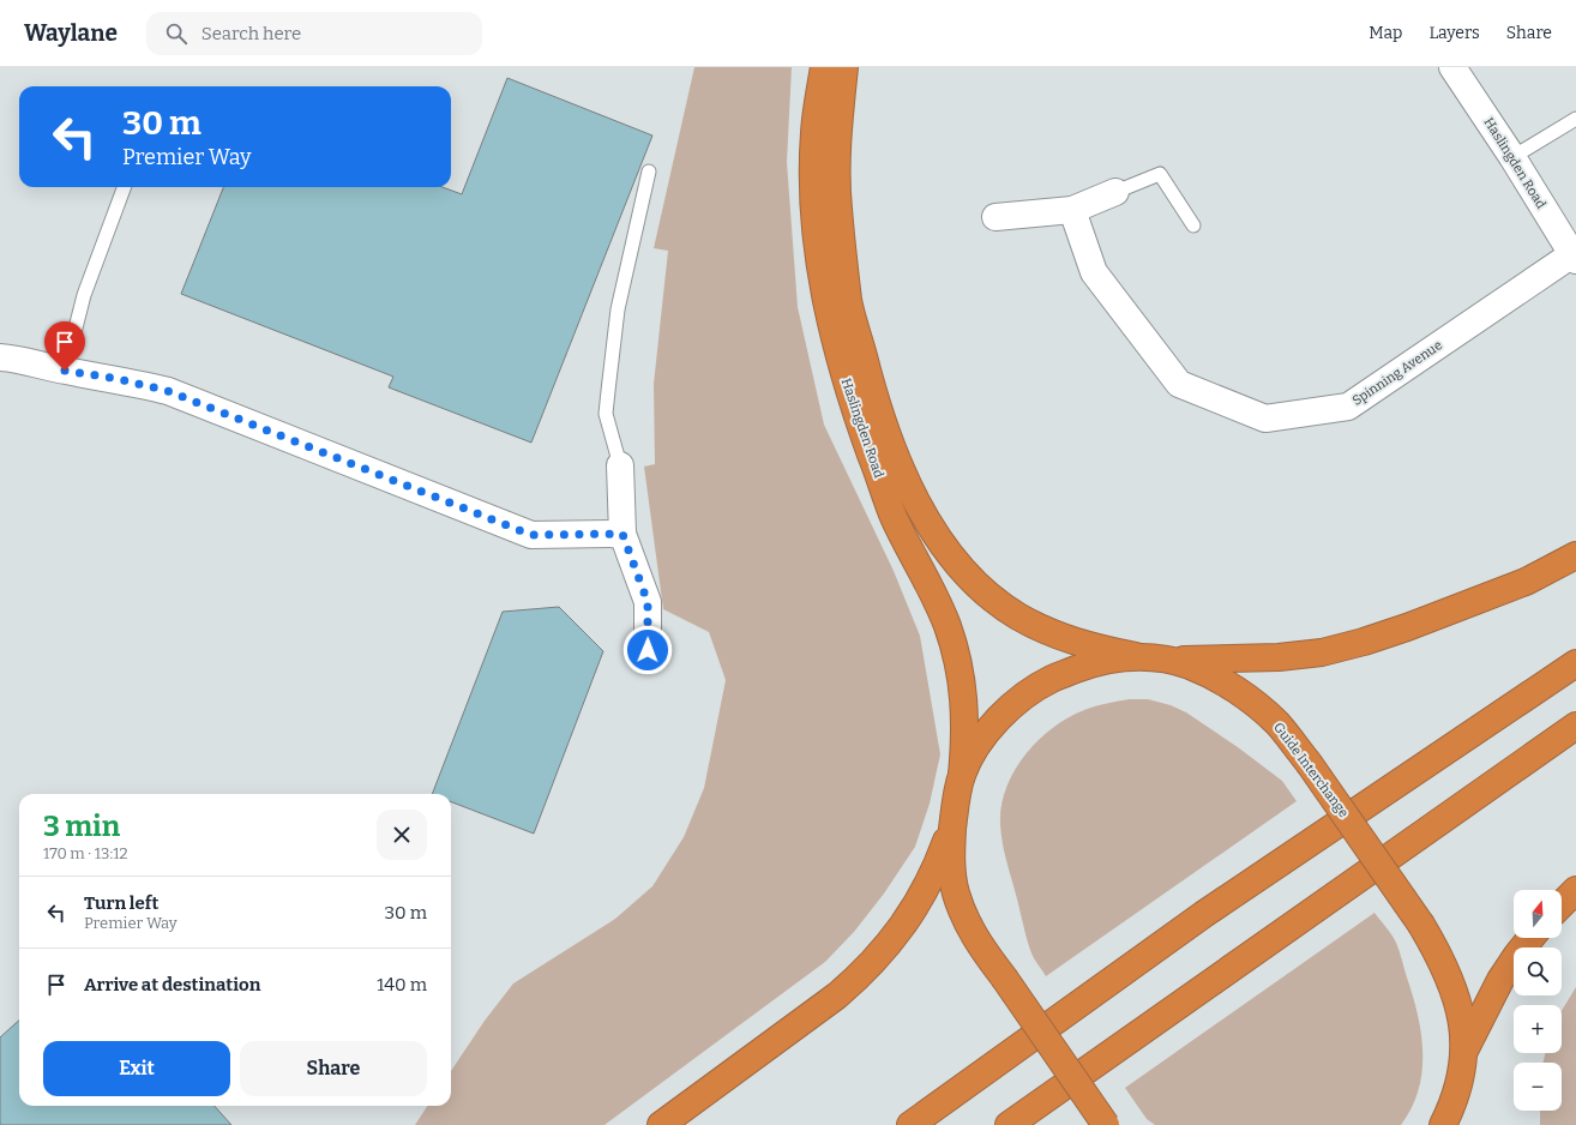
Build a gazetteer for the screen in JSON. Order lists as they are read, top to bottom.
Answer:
{
  "streets": {
    "highway": ["Haslingden Road", "Guide Interchange"],
    "street": ["Spinning Avenue"]
  },
  "crossings": [
    ["Haslingden Road", "Spinning Avenue"],
    ["Haslingden Road", "Guide Interchange"]
  ],
  "north": "top",
  "page": {
    "header": "Waylane",
    "search": "Search here",
    "nav": ["Map", "Layers", "Share"],
    "turn": ["30 m", "Premier Way"],
    "heading": ["3 min", "170 m · 13:12"],
    "list": [
      {
        "name": "Turn left",
        "note": "Premier Way",
        "value": "30 m"
      },
      {
        "name": "Arrive at destination",
        "value": "140 m"
      }
    ],
    "map_buttons": ["+", "−"],
    "buttons": ["Exit", "Share"]
  }
}
